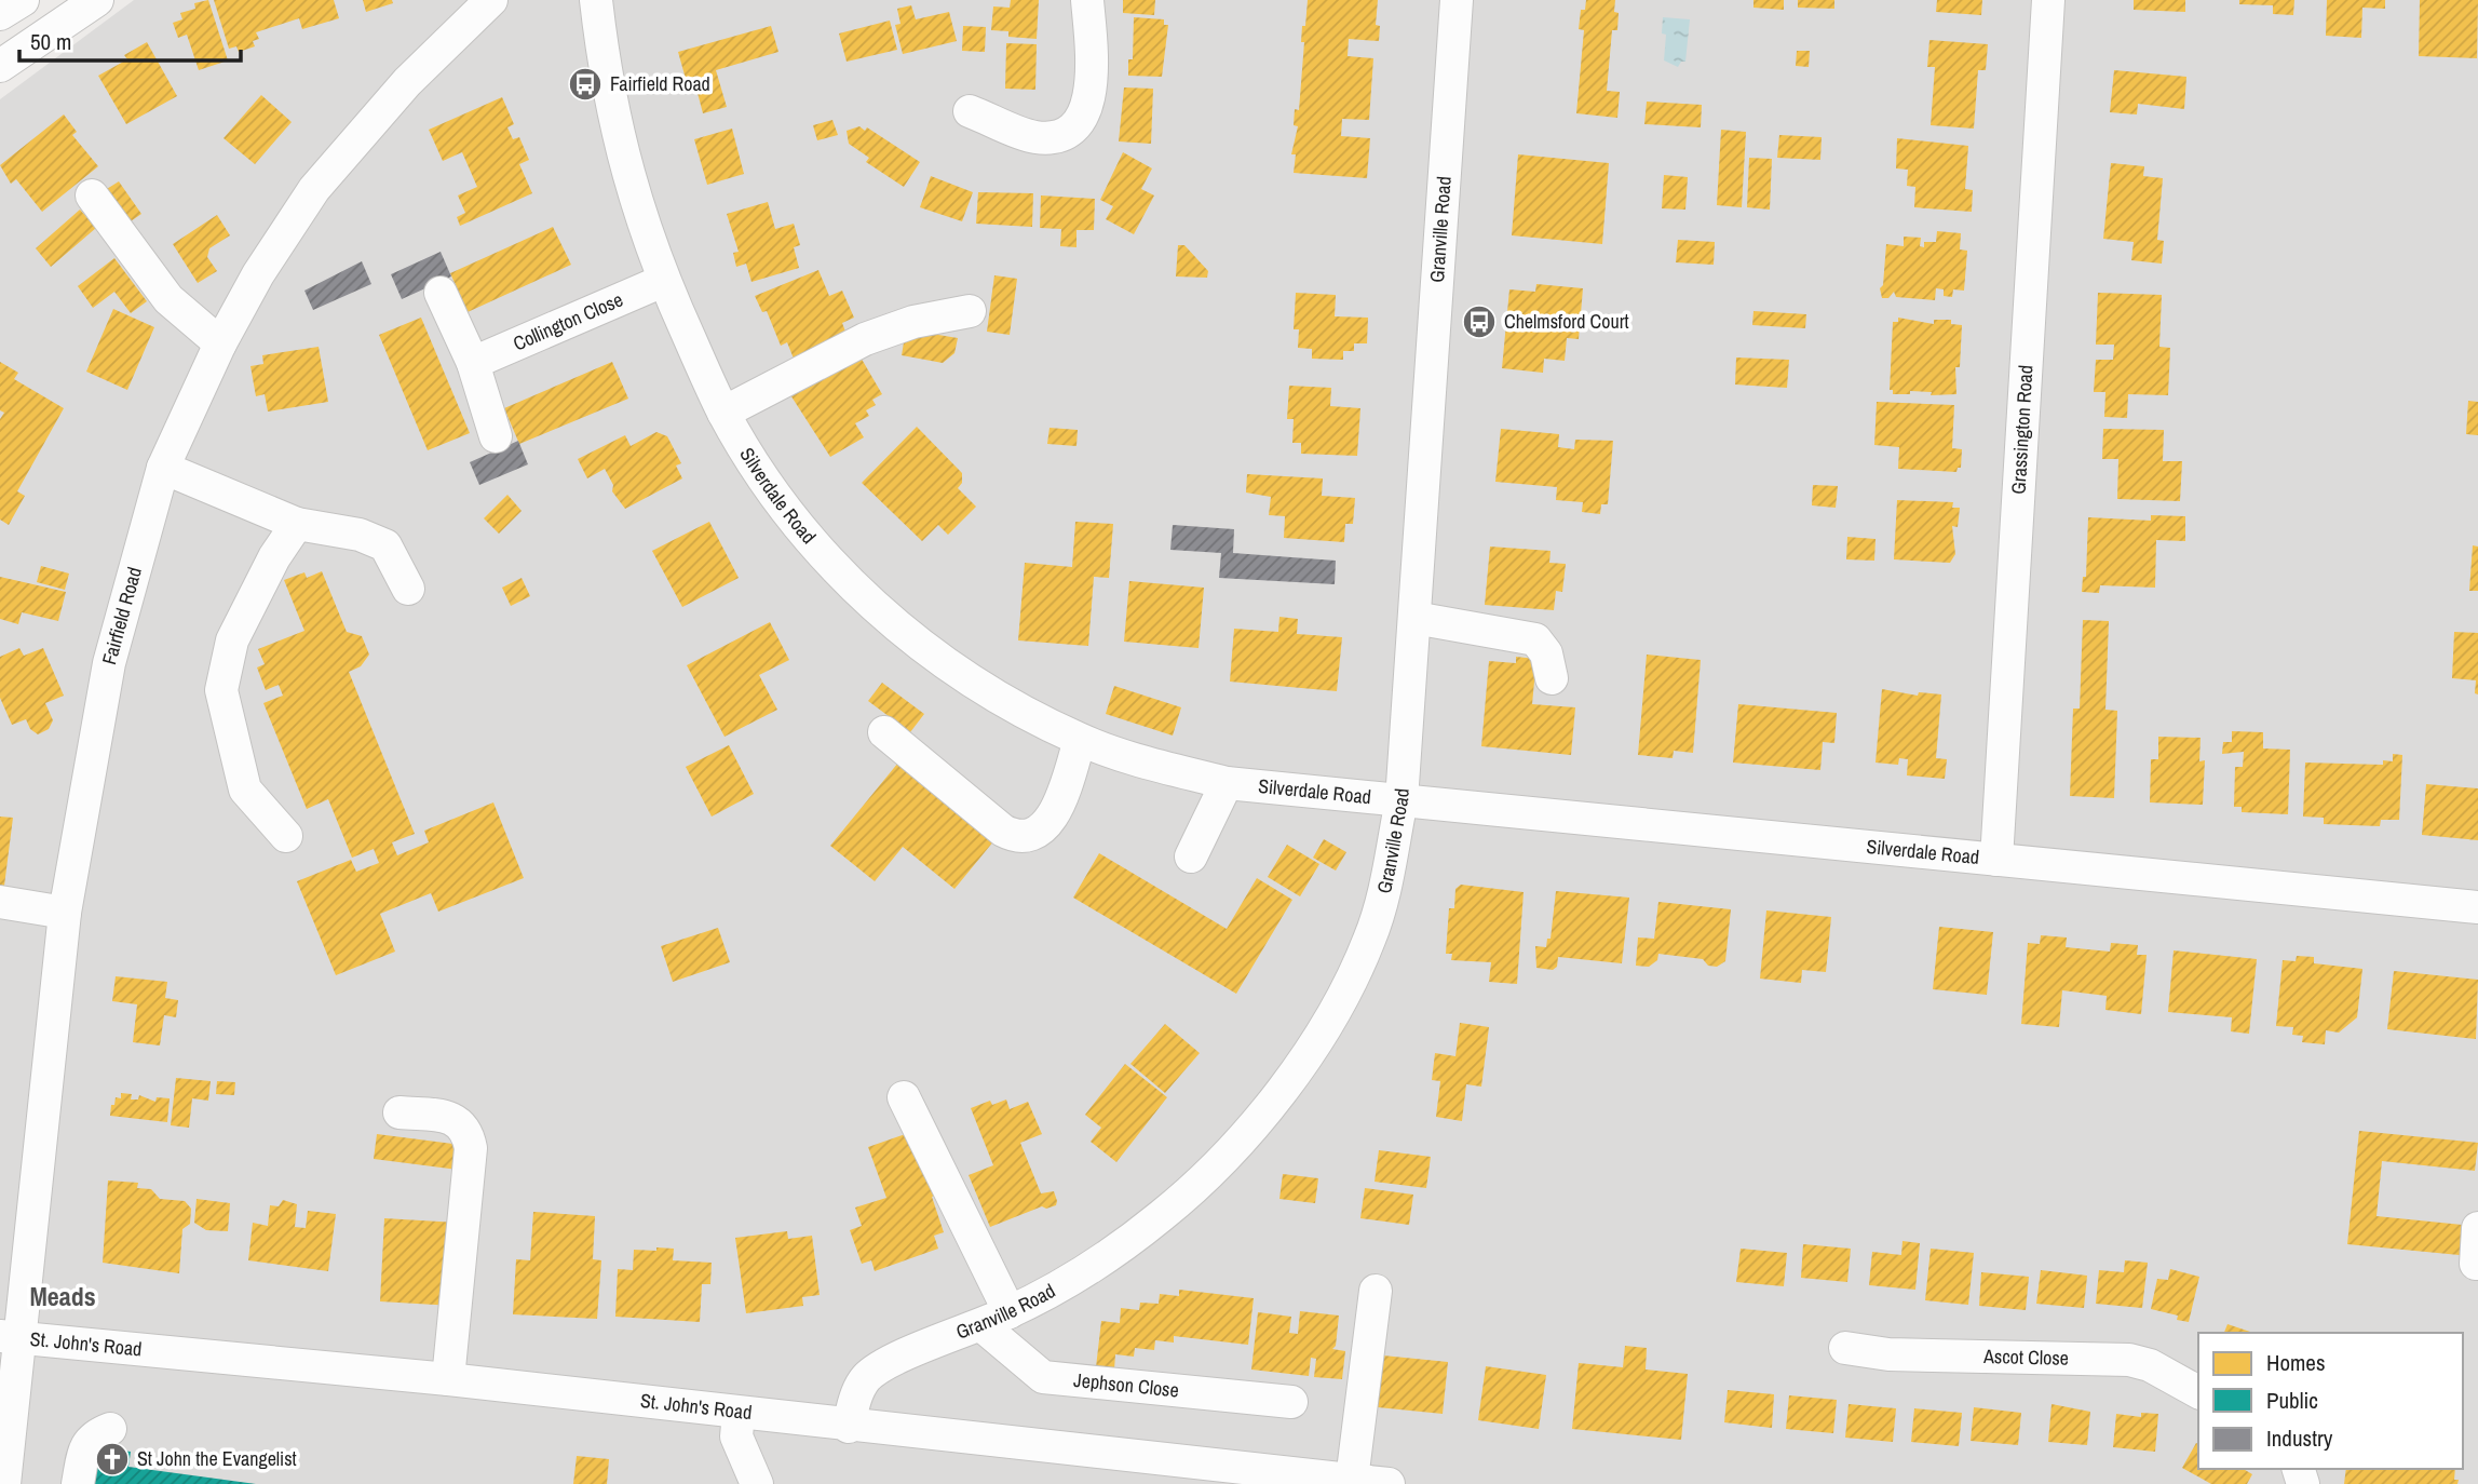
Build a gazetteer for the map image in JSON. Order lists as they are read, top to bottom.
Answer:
{
  "streets": {
    "street": [
      "Granville Road",
      "Collington Close",
      "Grassington Road",
      "Silverdale Road",
      "Fairfield Road",
      "St. John's Road",
      "Ascot Close",
      "Jephson Close"
    ]
  },
  "crossings": [
    ["Granville Road", "Silverdale Road"],
    ["Granville Road", "St. John's Road"],
    ["Granville Road", "Jephson Close"],
    ["Collington Close", "Silverdale Road"],
    ["Grassington Road", "Silverdale Road"],
    ["Fairfield Road", "St. John's Road"]
  ],
  "districts": ["Meads"],
  "places": {
    "bus stop": ["Fairfield Road", "Chelmsford Court"],
    "church": ["St John the Evangelist"]
  },
  "legend": ["Homes", "Public", "Industry"],
  "scale_bar": "50 m"
}
